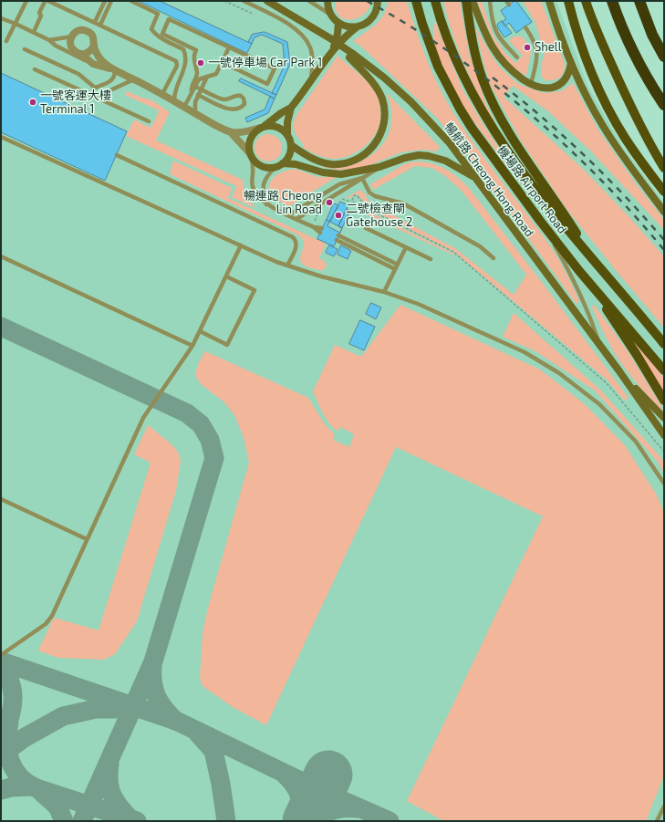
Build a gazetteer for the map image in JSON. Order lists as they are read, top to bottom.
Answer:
{
  "streets": {
    "main road": ["機場路 Airport Road"],
    "street": ["暢航路 Cheong Hong Road"]
  },
  "places": [
    "Shell",
    "一號停車場 Car Park 1",
    "一號客運大樓 Terminal 1",
    "暢連路 Cheong Lin Road",
    "二號檢查閘 Gatehouse 2"
  ]
}
